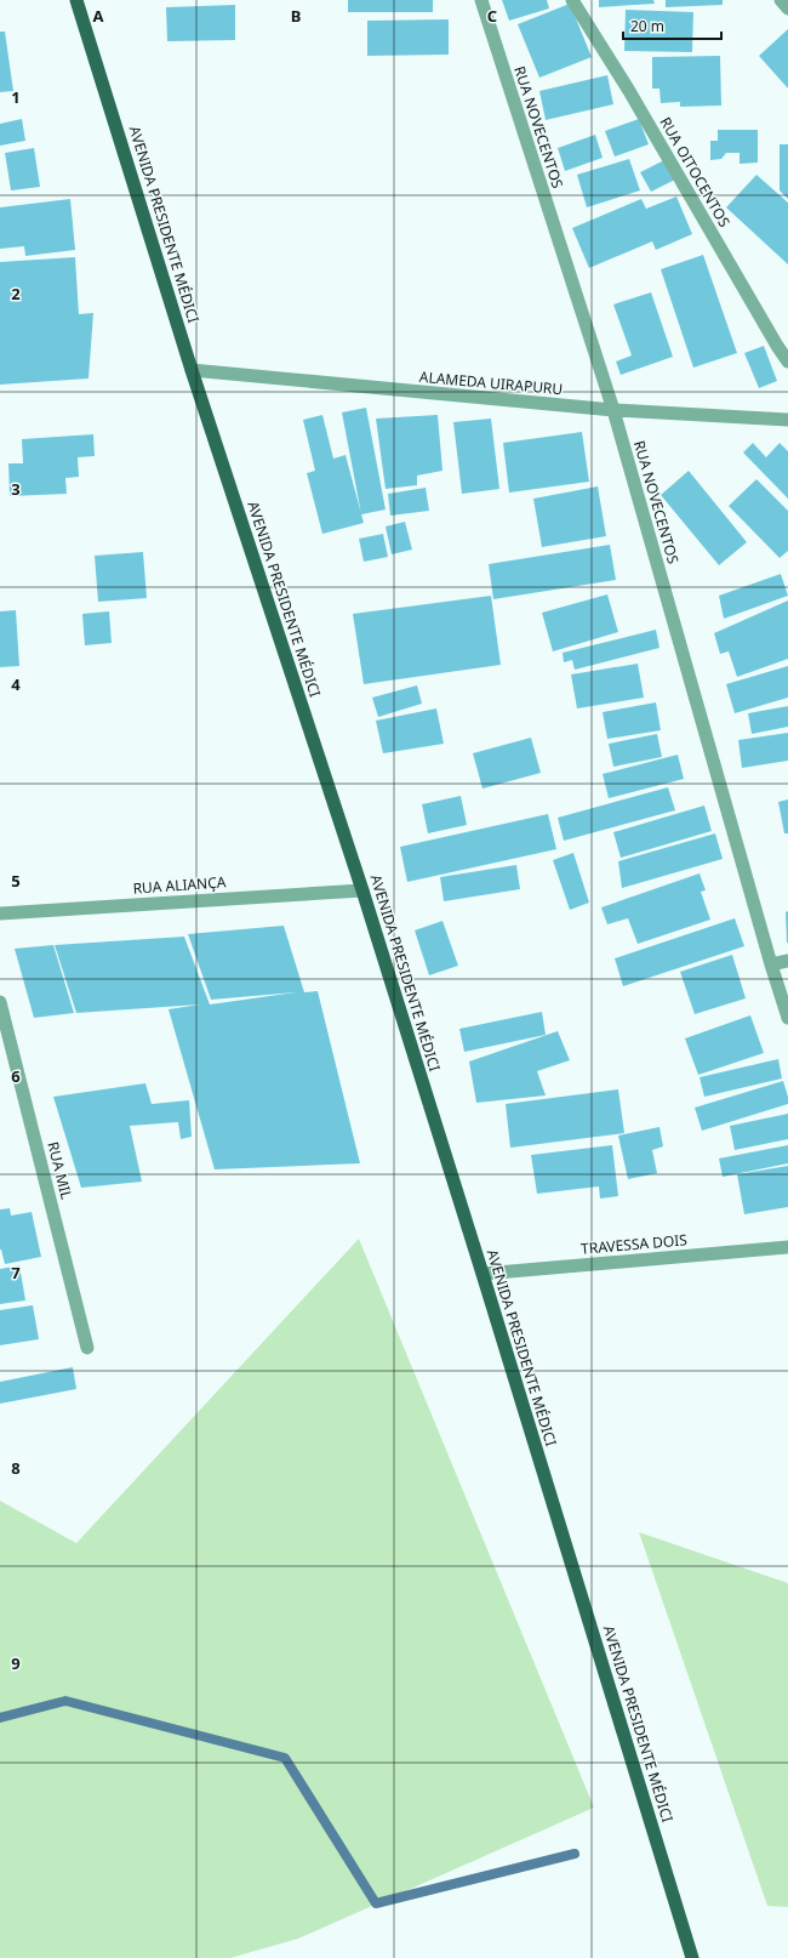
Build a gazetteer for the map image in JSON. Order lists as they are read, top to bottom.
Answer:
{
  "streets": {
    "main road": ["AVENIDA PRESIDENTE MÉDICI"],
    "street": [
      "RUA NOVECENTOS",
      "RUA OITOCENTOS",
      "ALAMEDA UIRAPURU",
      "RUA ALIANÇA",
      "RUA MIL",
      "TRAVESSA DOIS"
    ]
  },
  "crossings": [
    ["RUA NOVECENTOS", "ALAMEDA UIRAPURU"],
    ["AVENIDA PRESIDENTE MÉDICI", "ALAMEDA UIRAPURU"],
    ["AVENIDA PRESIDENTE MÉDICI", "RUA ALIANÇA"],
    ["AVENIDA PRESIDENTE MÉDICI", "TRAVESSA DOIS"]
  ],
  "scale_bar": "20 m",
  "grid": {
    "columns": ["A", "B", "C"],
    "rows": [
      "1",
      "2",
      "3",
      "4",
      "5",
      "6",
      "7",
      "8",
      "9"
    ]
  }
}
